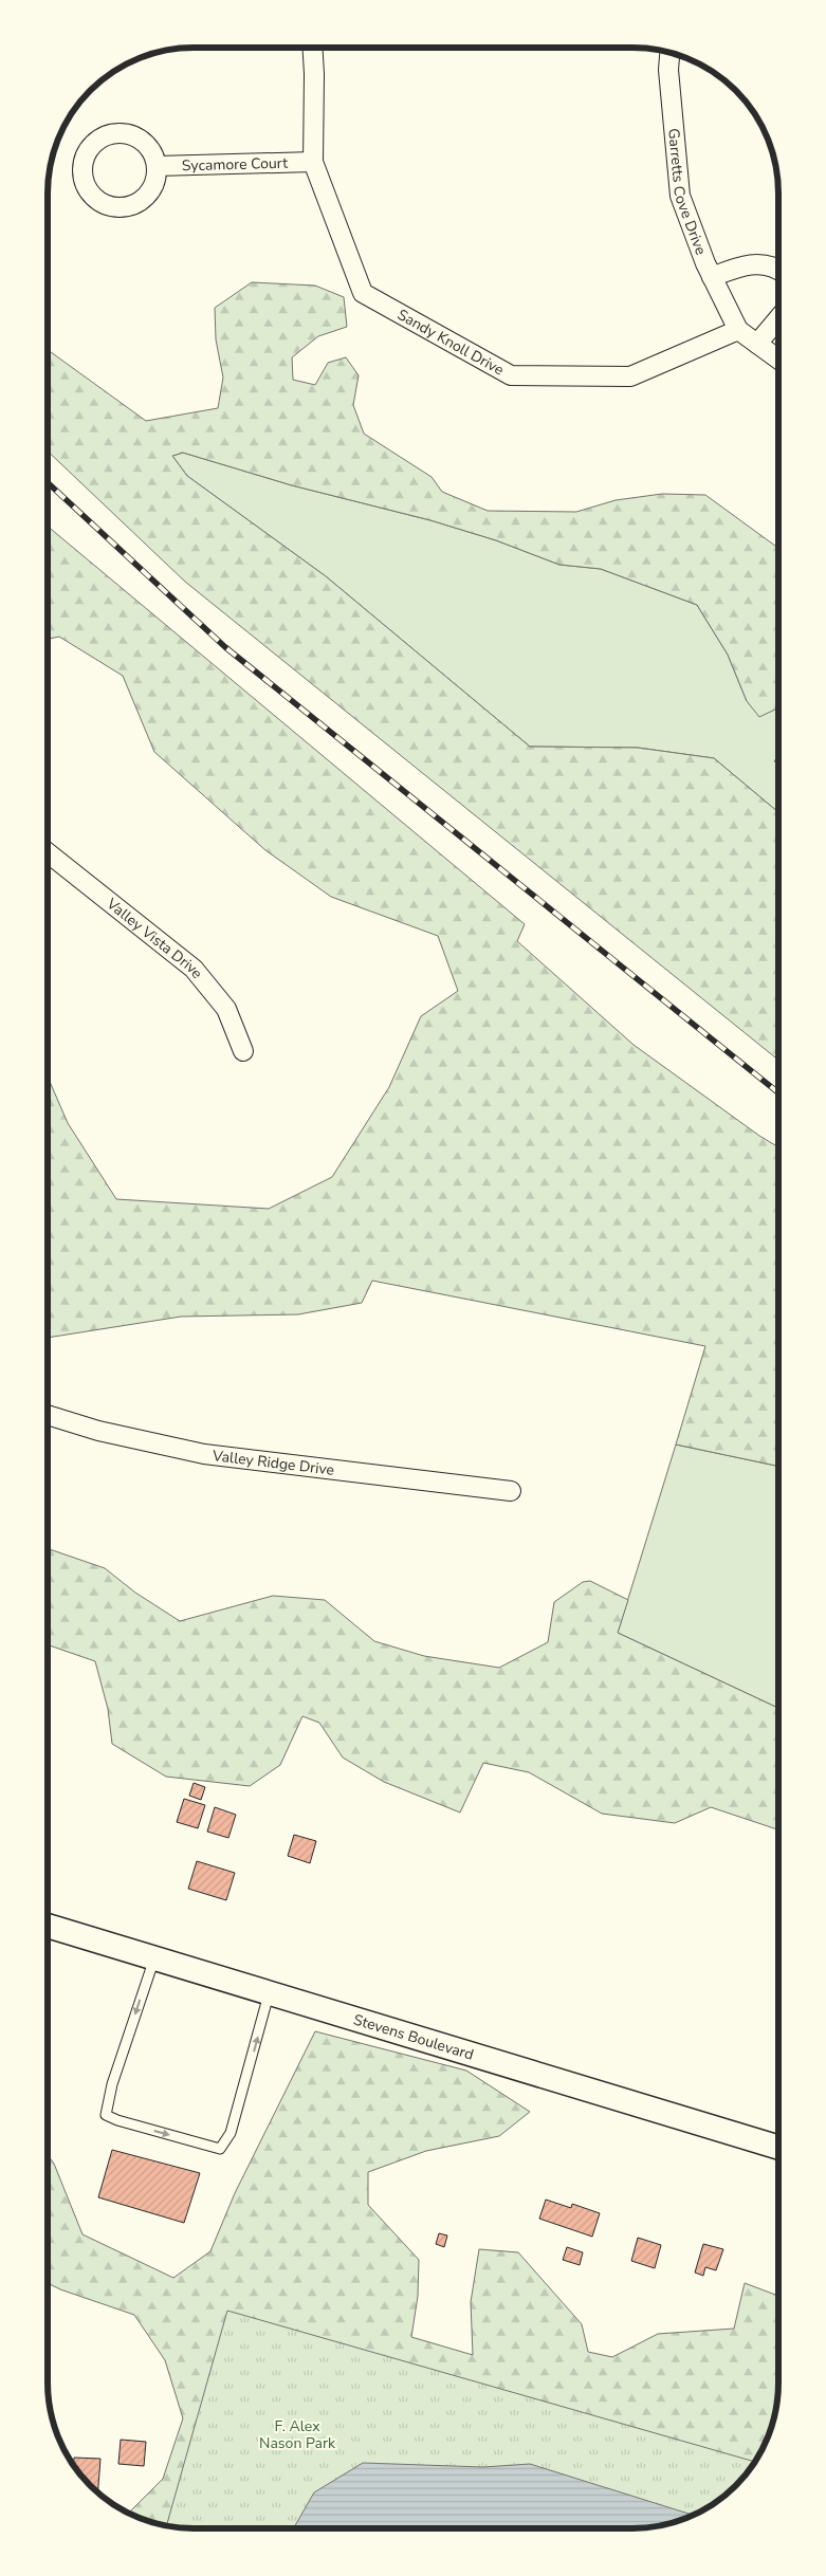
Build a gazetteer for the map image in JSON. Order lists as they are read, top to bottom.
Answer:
{
  "streets": {
    "street": [
      "Sycamore Court",
      "Garretts Cove Drive",
      "Sandy Knoll Drive",
      "Valley Vista Drive",
      "Valley Ridge Drive",
      "Stevens Boulevard"
    ]
  },
  "crossings": [
    ["Sycamore Court", "Sandy Knoll Drive"],
    ["Garretts Cove Drive", "Sandy Knoll Drive"]
  ],
  "parks": ["F. Alex Nason Park"]
}
